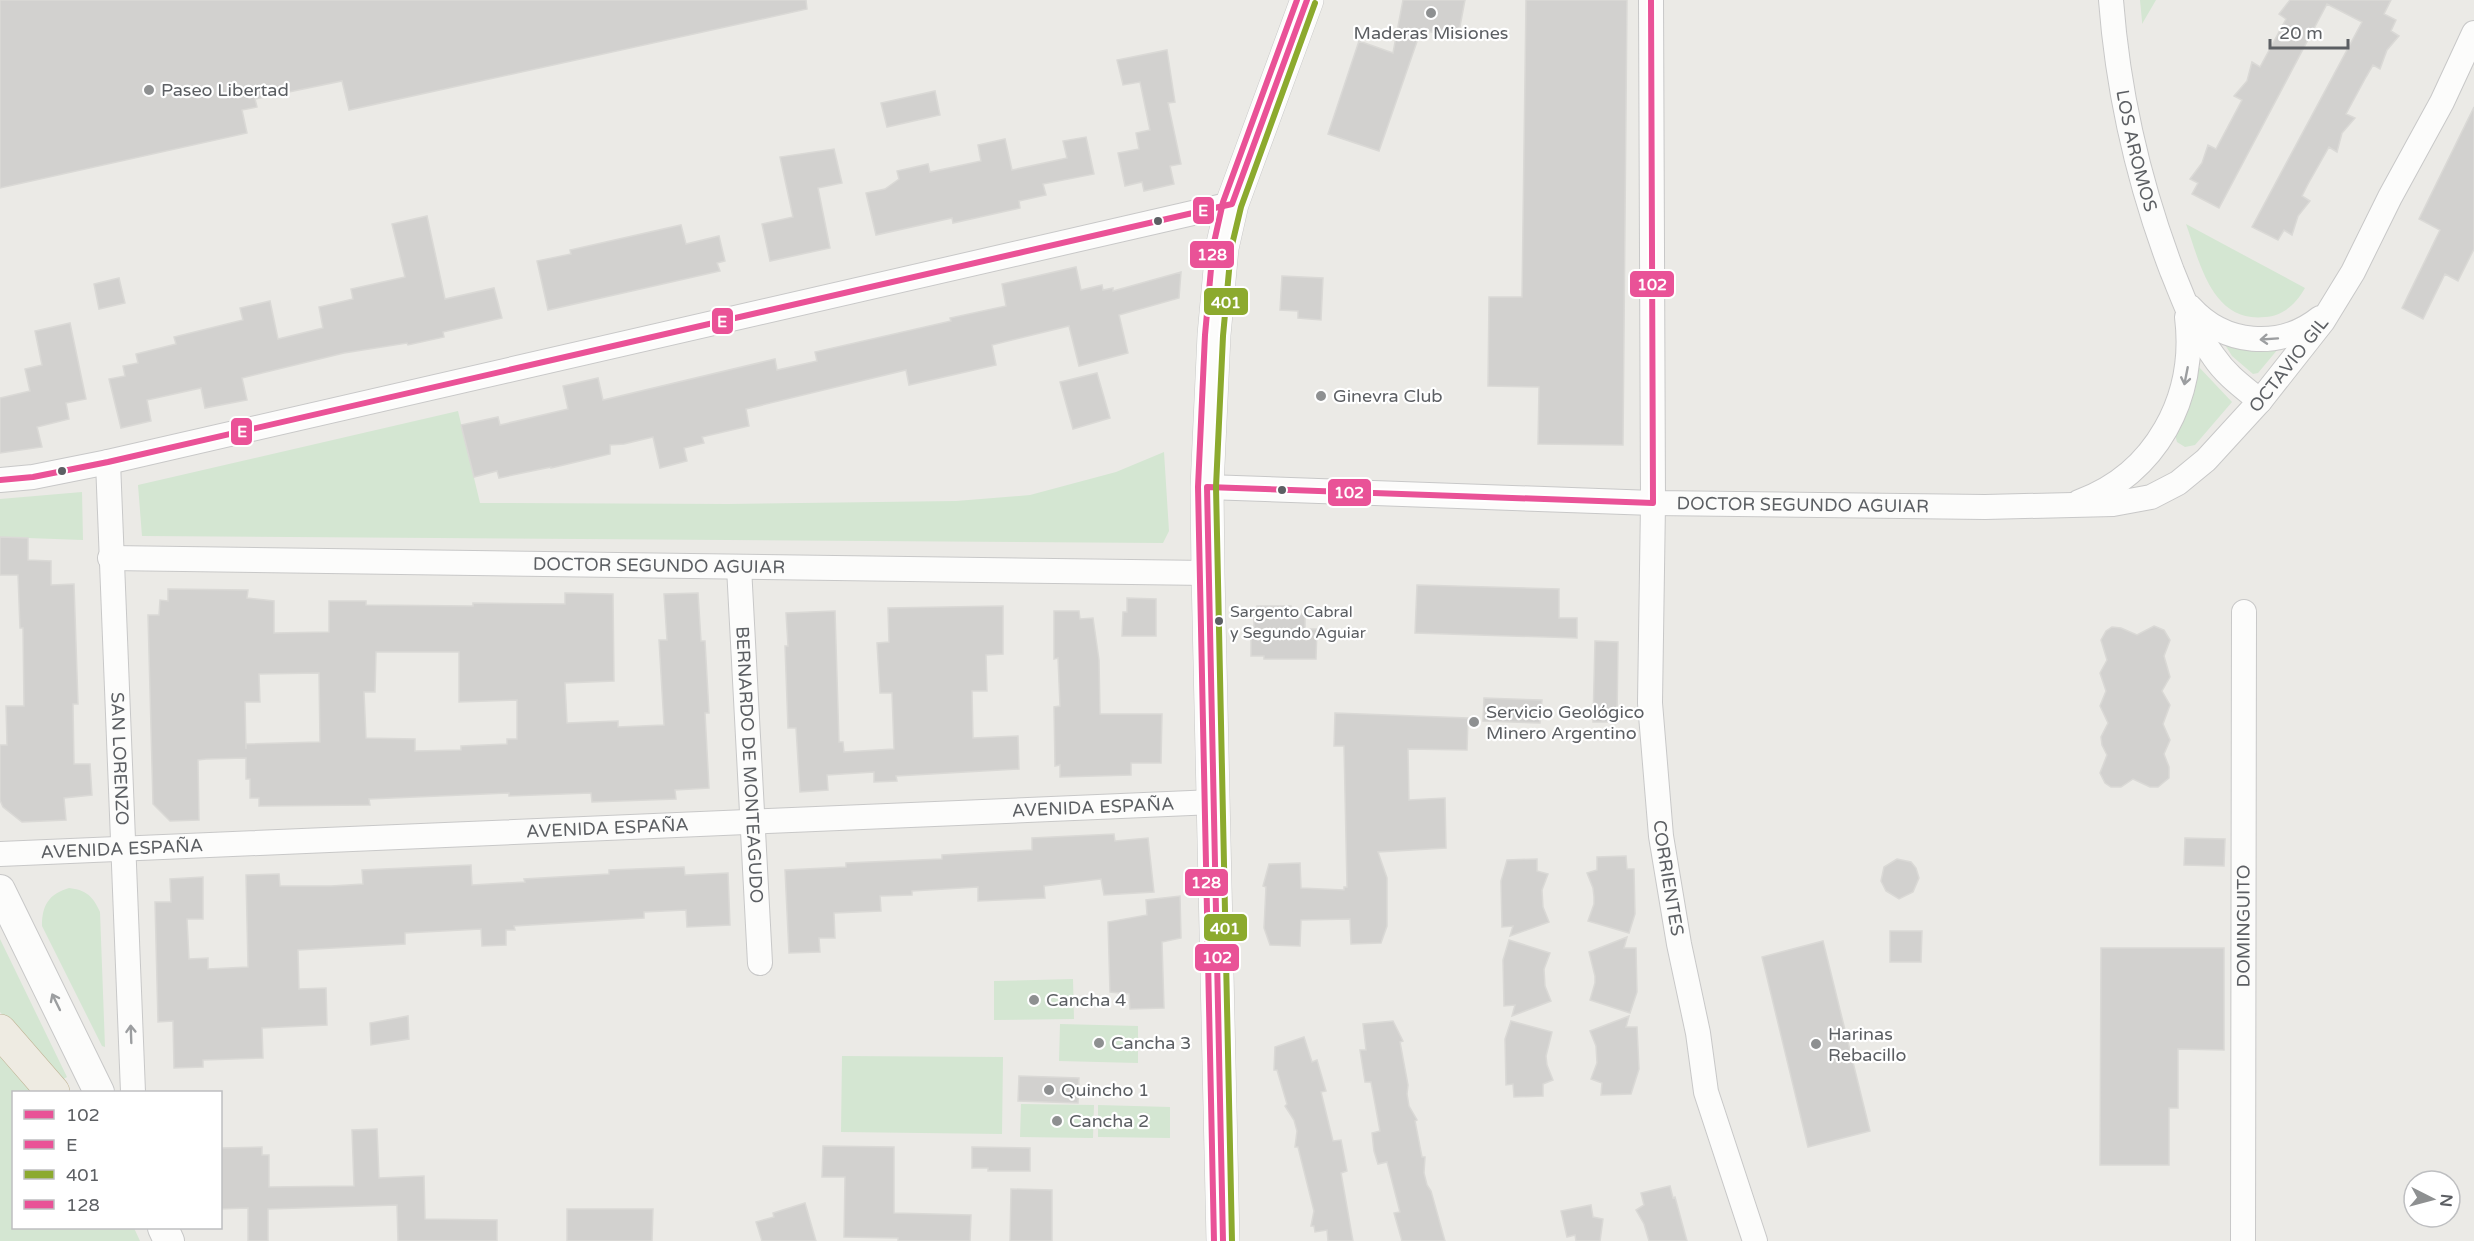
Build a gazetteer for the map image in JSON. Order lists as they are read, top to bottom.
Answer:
{
  "streets": {
    "street": [
      "LOS AROMOS",
      "OCTAVIO GIL",
      "DOCTOR SEGUNDO AGUIAR",
      "SAN LORENZO",
      "BERNARDO DE MONTEAGUDO",
      "AVENIDA ESPAÑA",
      "CORRIENTES",
      "DOMINGUITO"
    ]
  },
  "crossings": [
    ["LOS AROMOS", "OCTAVIO GIL"],
    ["OCTAVIO GIL", "DOCTOR SEGUNDO AGUIAR"],
    ["DOCTOR SEGUNDO AGUIAR", "SAN LORENZO"],
    ["DOCTOR SEGUNDO AGUIAR", "BERNARDO DE MONTEAGUDO"],
    ["DOCTOR SEGUNDO AGUIAR", "CORRIENTES"],
    ["SAN LORENZO", "AVENIDA ESPAÑA"],
    ["BERNARDO DE MONTEAGUDO", "AVENIDA ESPAÑA"]
  ],
  "places": [
    "Maderas Misiones",
    "Paseo Libertad",
    "Ginevra Club",
    "Sargento Cabral y Segundo Aguiar",
    "Servicio Geológico Minero Argentino",
    "Cancha 4",
    "Cancha 3",
    "Harinas Rebacillo",
    "Quincho 1",
    "Cancha 2"
  ],
  "lines": [
    "transit line 102",
    "transit line E",
    "transit line 128",
    "transit line 401"
  ],
  "legend": [
    "102",
    "E",
    "401",
    "128"
  ],
  "scale_bar": "20 m",
  "north": "right"
}
